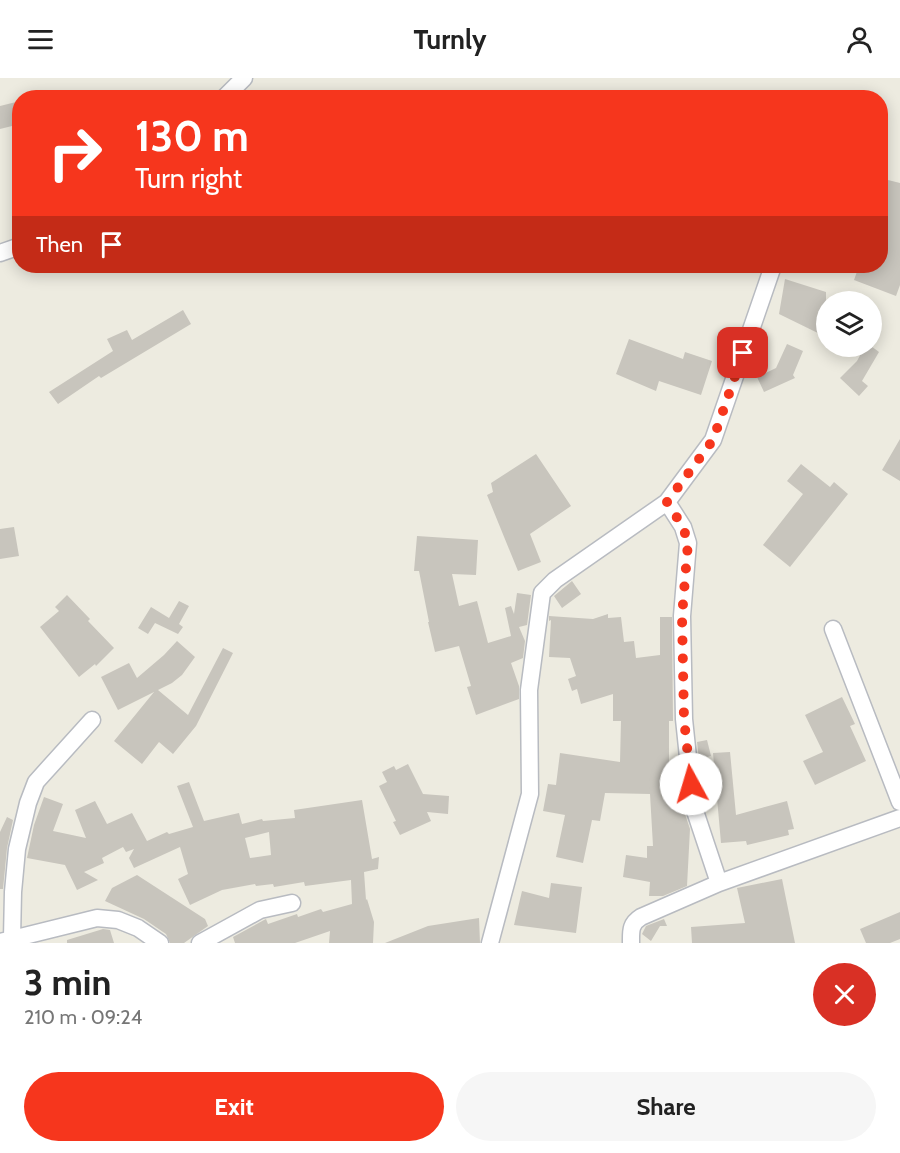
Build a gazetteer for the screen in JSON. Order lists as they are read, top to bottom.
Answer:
{
  "page": {
    "header": "Turnly",
    "turn": ["130 m", "Turn right"],
    "then": "Then",
    "heading": ["3 min", "210 m · 09:24"],
    "buttons": ["Exit", "Share"]
  }
}
